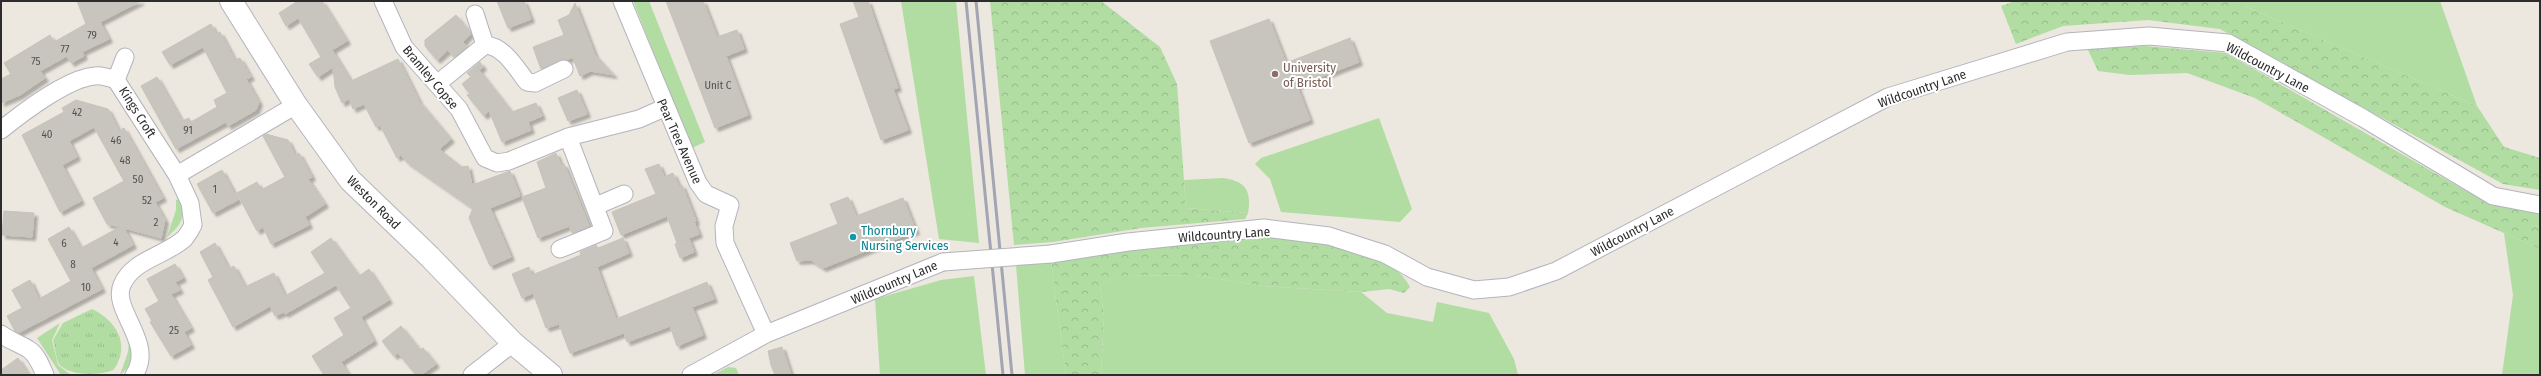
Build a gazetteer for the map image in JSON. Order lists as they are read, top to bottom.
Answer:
{
  "streets": {
    "street": [
      "Wildcountry Lane",
      "Bramley Copse",
      "Kings Croft",
      "Pear Tree Avenue",
      "Weston Road"
    ]
  },
  "crossings": [
    ["Wildcountry Lane", "Pear Tree Avenue"],
    ["Bramley Copse", "Pear Tree Avenue"]
  ],
  "places": ["University of Bristol", "Thornbury Nursing Services"],
  "house_numbers": [
    "79",
    "77",
    "75",
    "Unit C",
    "42",
    "91",
    "40",
    "46",
    "48",
    "50",
    "1",
    "52",
    "2",
    "4",
    "6",
    "8",
    "10",
    "25"
  ]
}
